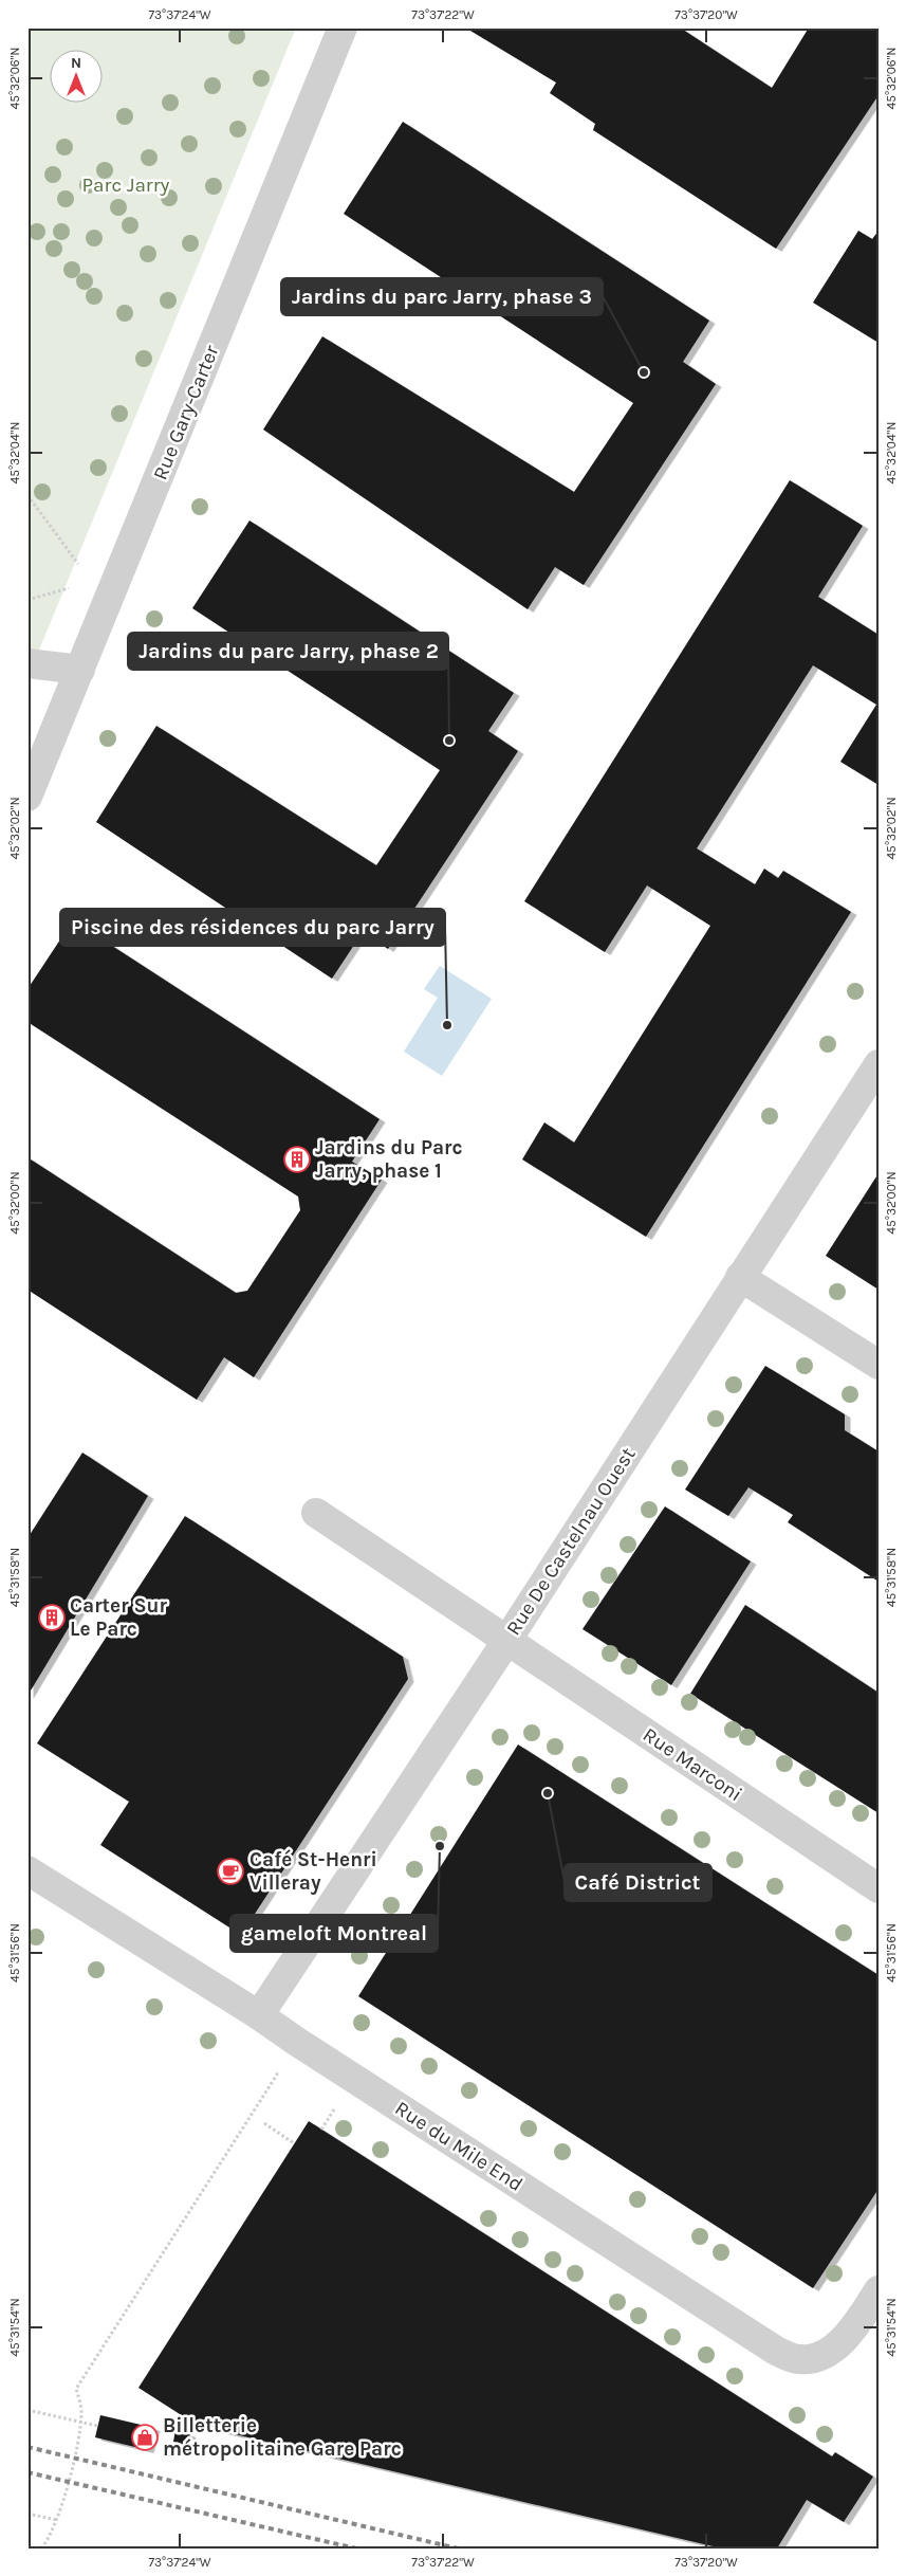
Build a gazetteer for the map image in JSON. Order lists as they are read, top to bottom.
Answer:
{
  "streets": {
    "street": [
      "Rue Gary-Carter",
      "Rue De Castelnau Ouest",
      "Rue Marconi",
      "Rue du Mile End"
    ]
  },
  "crossings": [
    ["Rue De Castelnau Ouest", "Rue Marconi"],
    ["Rue De Castelnau Ouest", "Rue du Mile End"]
  ],
  "parks": ["Parc Jarry"],
  "places": {
    "other": [
      "Jardins du parc Jarry, phase 3",
      "Jardins du parc Jarry, phase 2",
      "Piscine des résidences du parc Jarry",
      "Café District",
      "gameloft Montreal"
    ],
    "building": ["Jardins du Parc Jarry, phase 1", "Carter Sur Le Parc"],
    "cafe": ["Café St-Henri Villeray"],
    "shop": ["Billetterie métropolitaine Gare Parc"]
  },
  "north": "top",
  "coordinates": [
    "73°37'24\"W",
    "73°37'22\"W",
    "73°37'20\"W",
    "45°32'06\"N",
    "45°32'04\"N",
    "45°32'02\"N",
    "45°32'00\"N",
    "45°31'58\"N",
    "45°31'56\"N",
    "45°31'54\"N"
  ]
}
